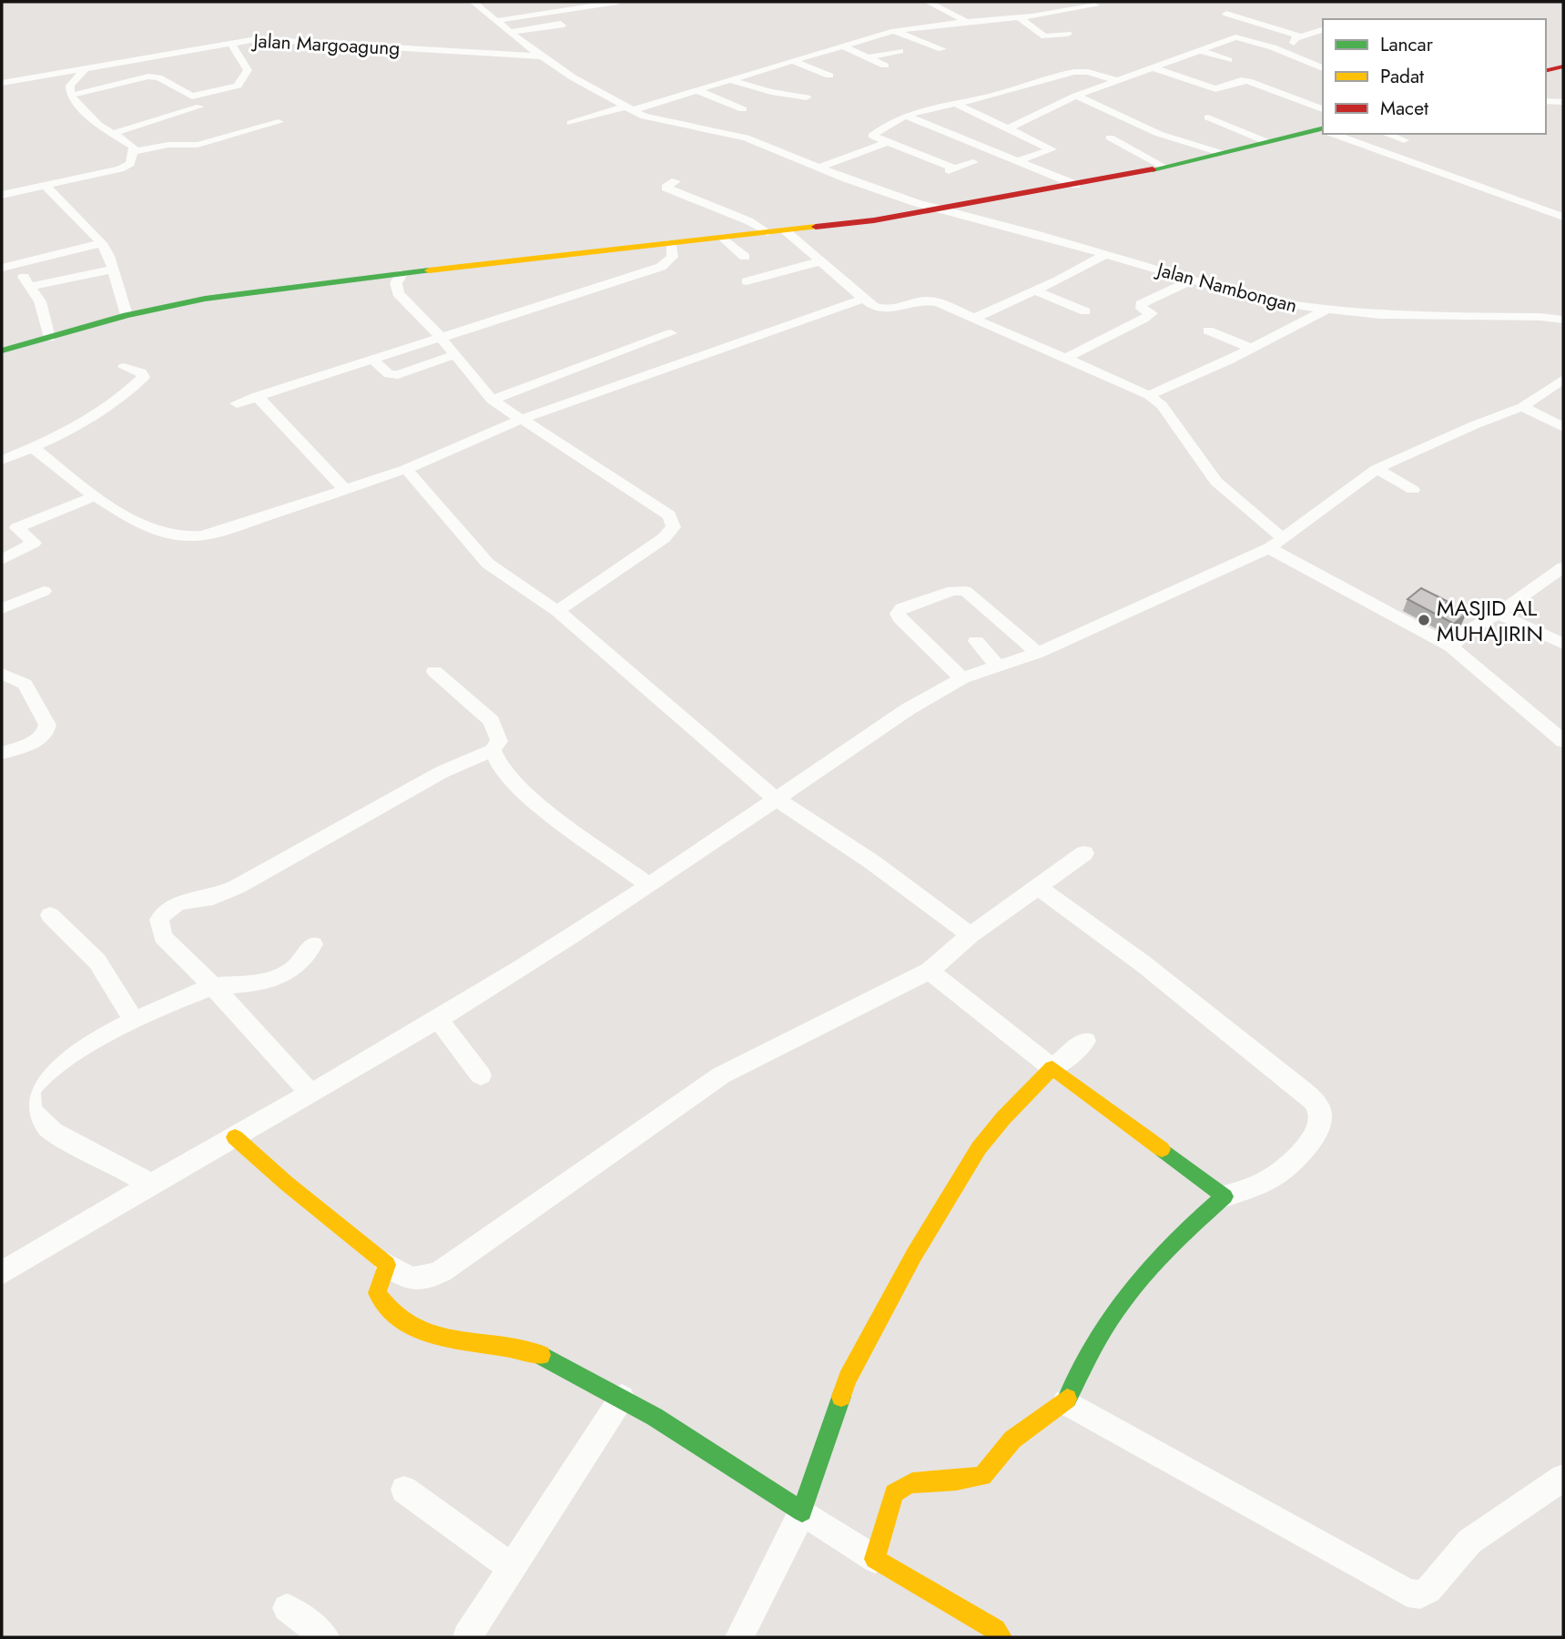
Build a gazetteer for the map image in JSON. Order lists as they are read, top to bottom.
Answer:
{
  "streets": {
    "street": ["Jalan Margoagung", "Jalan Nambongan"]
  },
  "places": ["MASJID AL MUHAJIRIN"],
  "legend": ["Lancar", "Padat", "Macet"]
}
